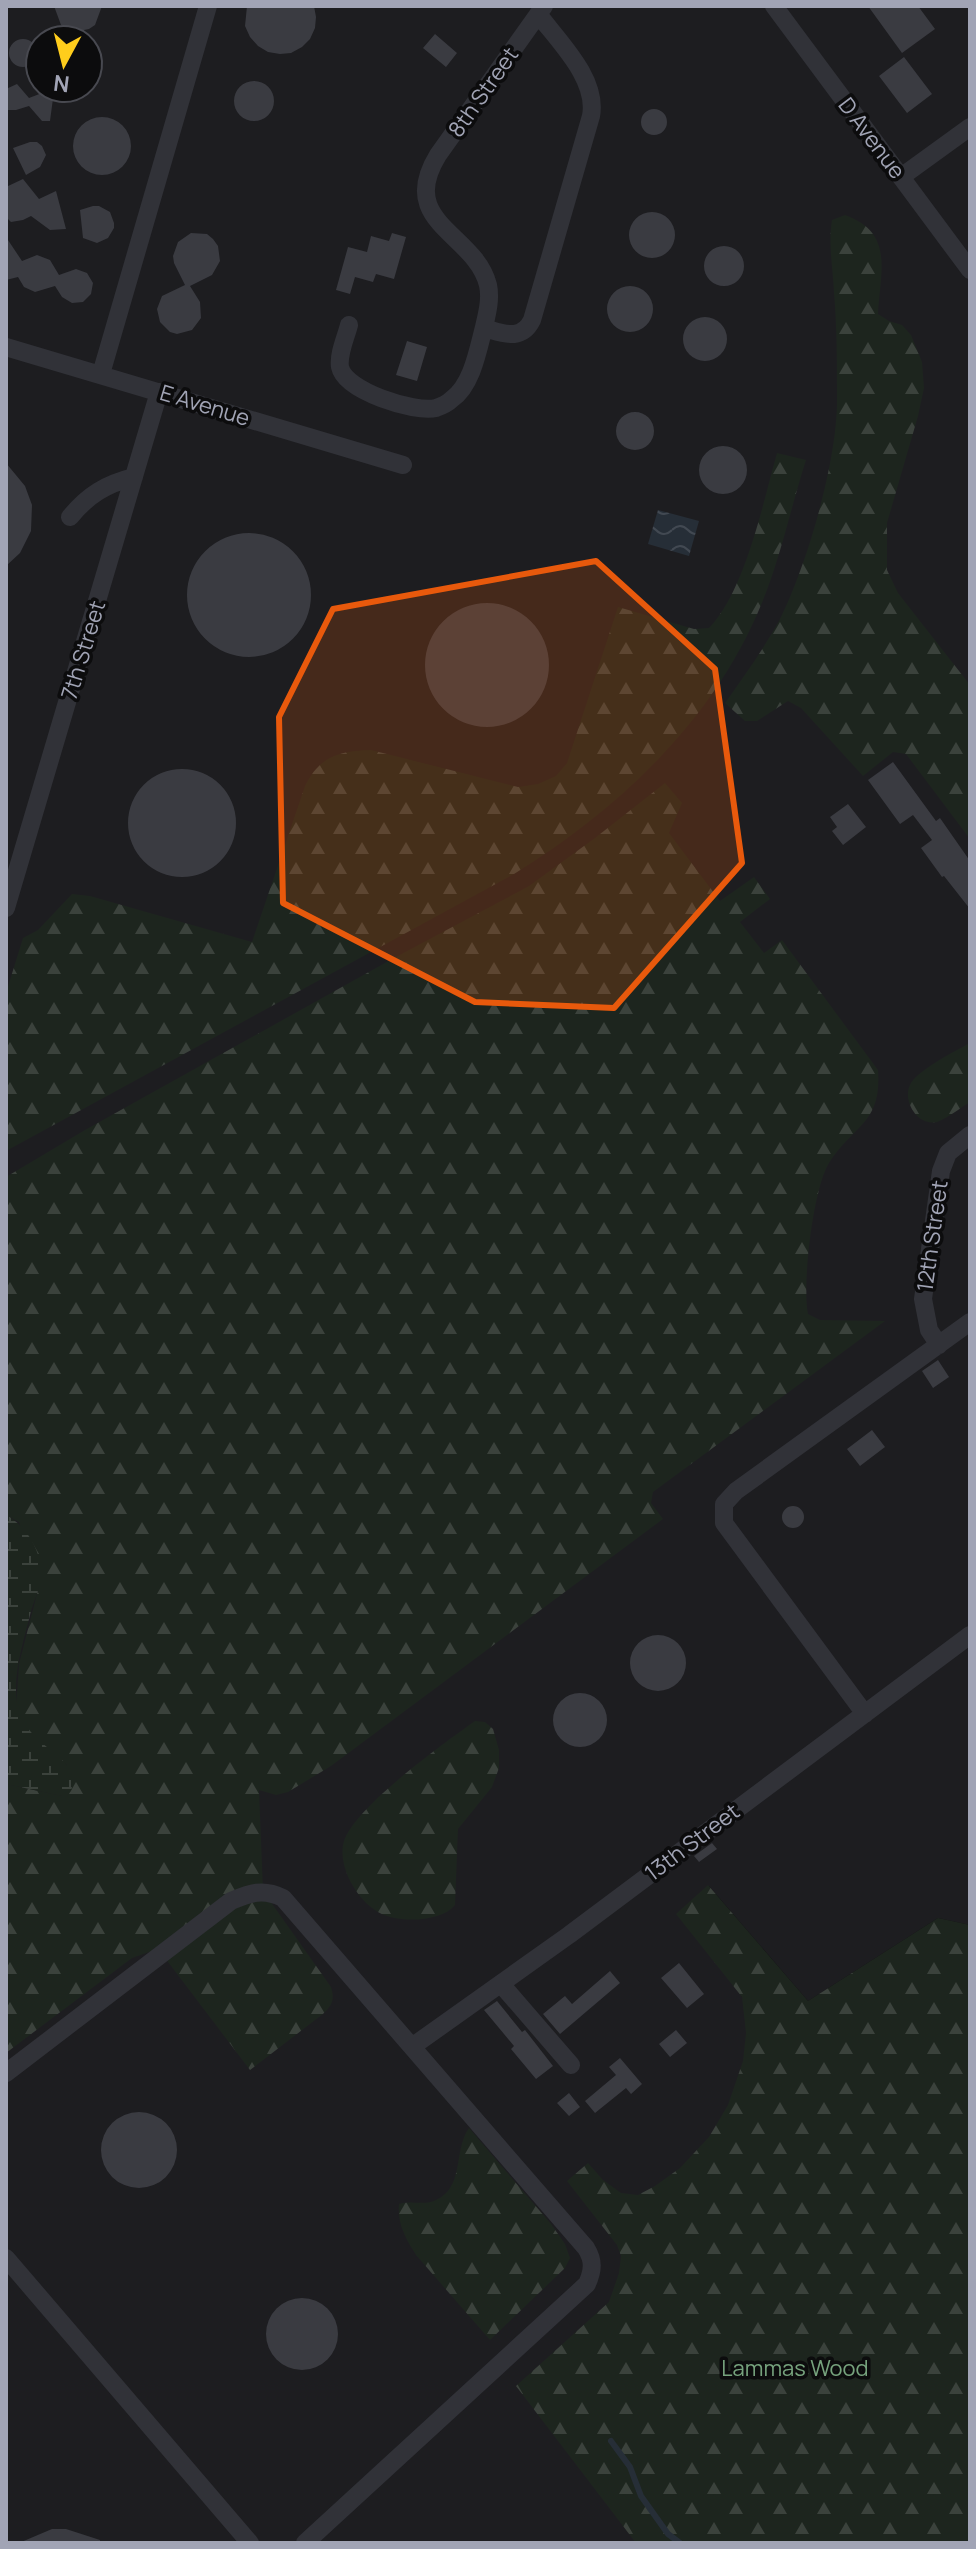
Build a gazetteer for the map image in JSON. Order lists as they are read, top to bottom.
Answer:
{
  "streets": {
    "lane": [
      "8th Street",
      "D Avenue",
      "E Avenue",
      "7th Street",
      "12th Street",
      "13th Street"
    ]
  },
  "crossings": [
    ["E Avenue", "7th Street"]
  ],
  "parks": ["Lammas Wood"],
  "north": "bottom"
}
